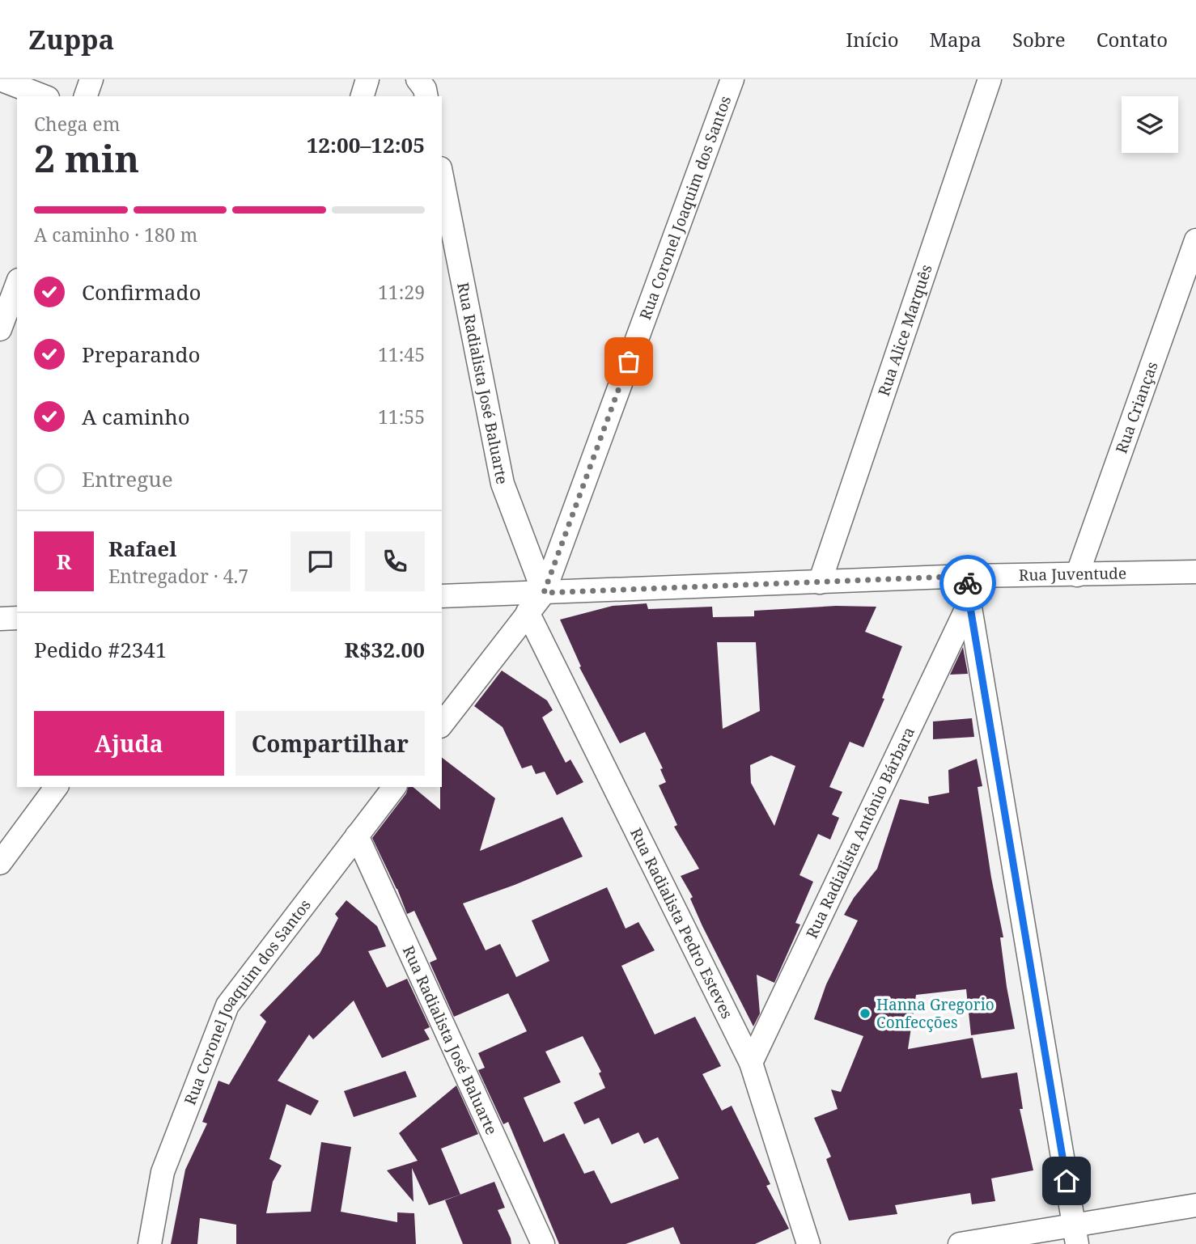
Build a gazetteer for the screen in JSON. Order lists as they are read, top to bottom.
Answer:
{
  "streets": {
    "street": [
      "Rua Coronel Joaquim dos Santos",
      "Rua Alice Marquês",
      "Rua Radialista José Baluarte",
      "Rua Crianças",
      "Rua Juventude",
      "Rua Radialista Antônio Bárbara",
      "Rua Radialista Pedro Esteves"
    ]
  },
  "crossings": [
    ["Rua Coronel Joaquim dos Santos", "Rua Radialista José Baluarte"],
    ["Rua Coronel Joaquim dos Santos", "Rua Juventude"],
    ["Rua Coronel Joaquim dos Santos", "Rua Radialista Pedro Esteves"],
    ["Rua Alice Marquês", "Rua Juventude"],
    ["Rua Radialista José Baluarte", "Rua Juventude"],
    ["Rua Crianças", "Rua Juventude"],
    ["Rua Radialista Antônio Bárbara", "Rua Radialista Pedro Esteves"]
  ],
  "places": ["Hanna Gregorio Confecções"],
  "page": {
    "header": "Zuppa",
    "nav": [
      "Início",
      "Mapa",
      "Sobre",
      "Contato"
    ],
    "heading": ["2 min", "Chega em", "12:00–12:05"],
    "panel": [
      "Rafael",
      "Entregador · 4.7",
      "Pedido #2341",
      "R$32.00"
    ],
    "bar": "A caminho · 180 m",
    "list": [
      ["Confirmado", "11:29"],
      ["Preparando", "11:45"],
      ["A caminho", "11:55"],
      "Entregue"
    ],
    "round": "R",
    "buttons": ["Ajuda", "Compartilhar"]
  }
}
